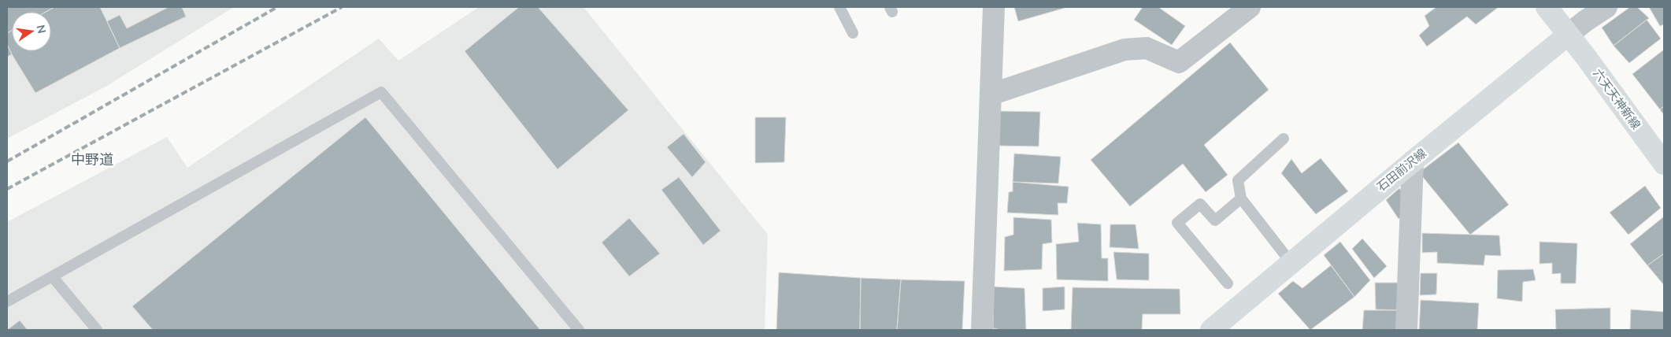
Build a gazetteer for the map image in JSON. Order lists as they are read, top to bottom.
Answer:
{
  "streets": {
    "main road": ["六天天神新線", "石田前沢線"]
  },
  "crossings": [
    ["六天天神新線", "石田前沢線"]
  ],
  "districts": ["中野道"],
  "north": "right"
}
